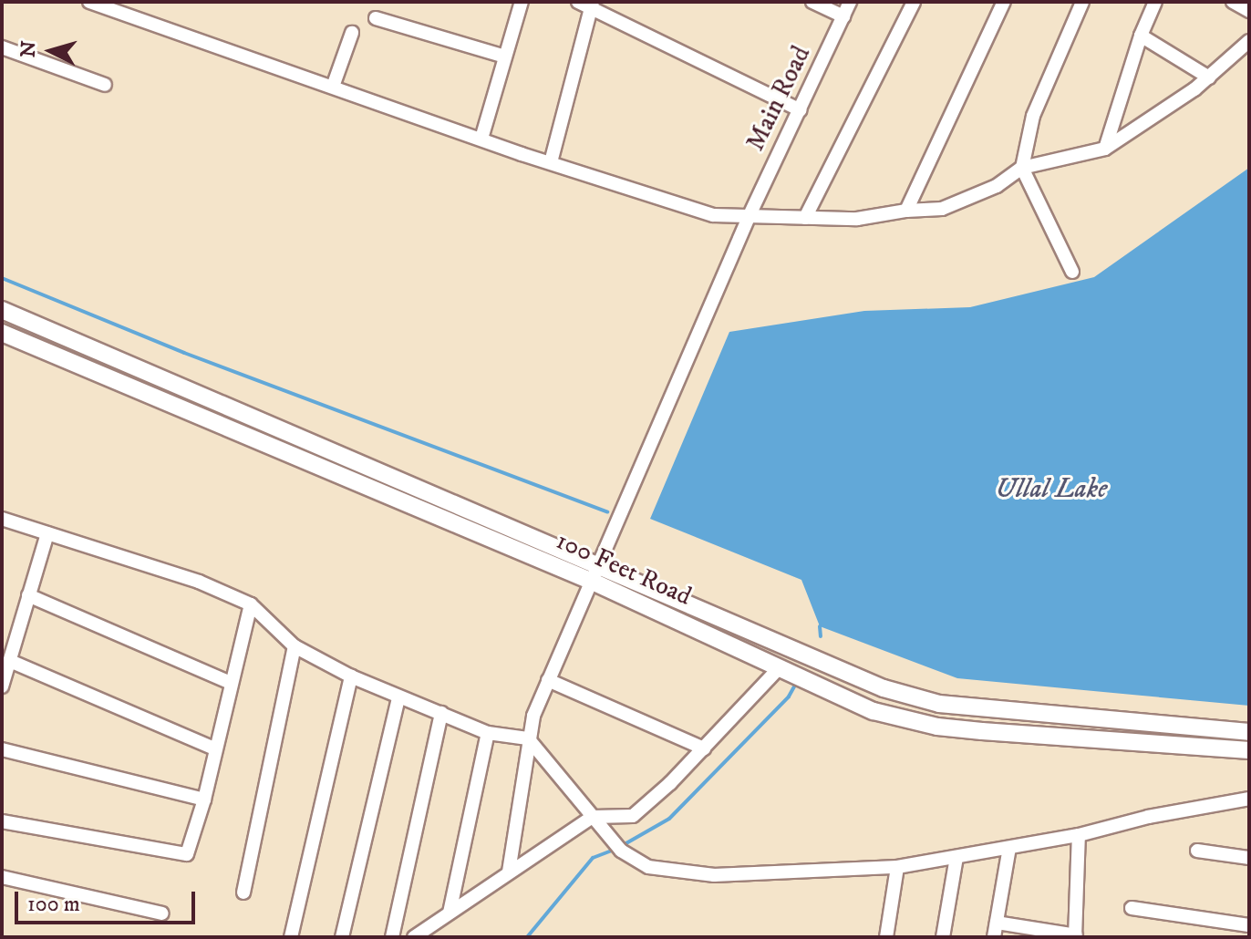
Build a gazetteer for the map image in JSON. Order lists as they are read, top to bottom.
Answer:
{
  "streets": {
    "main road": ["100 Feet Road"],
    "street": ["Main Road"]
  },
  "crossings": [
    ["Main Road", "100 Feet Road"]
  ],
  "water": ["Ullal Lake"],
  "scale_bar": "100 m",
  "north": "left"
}
